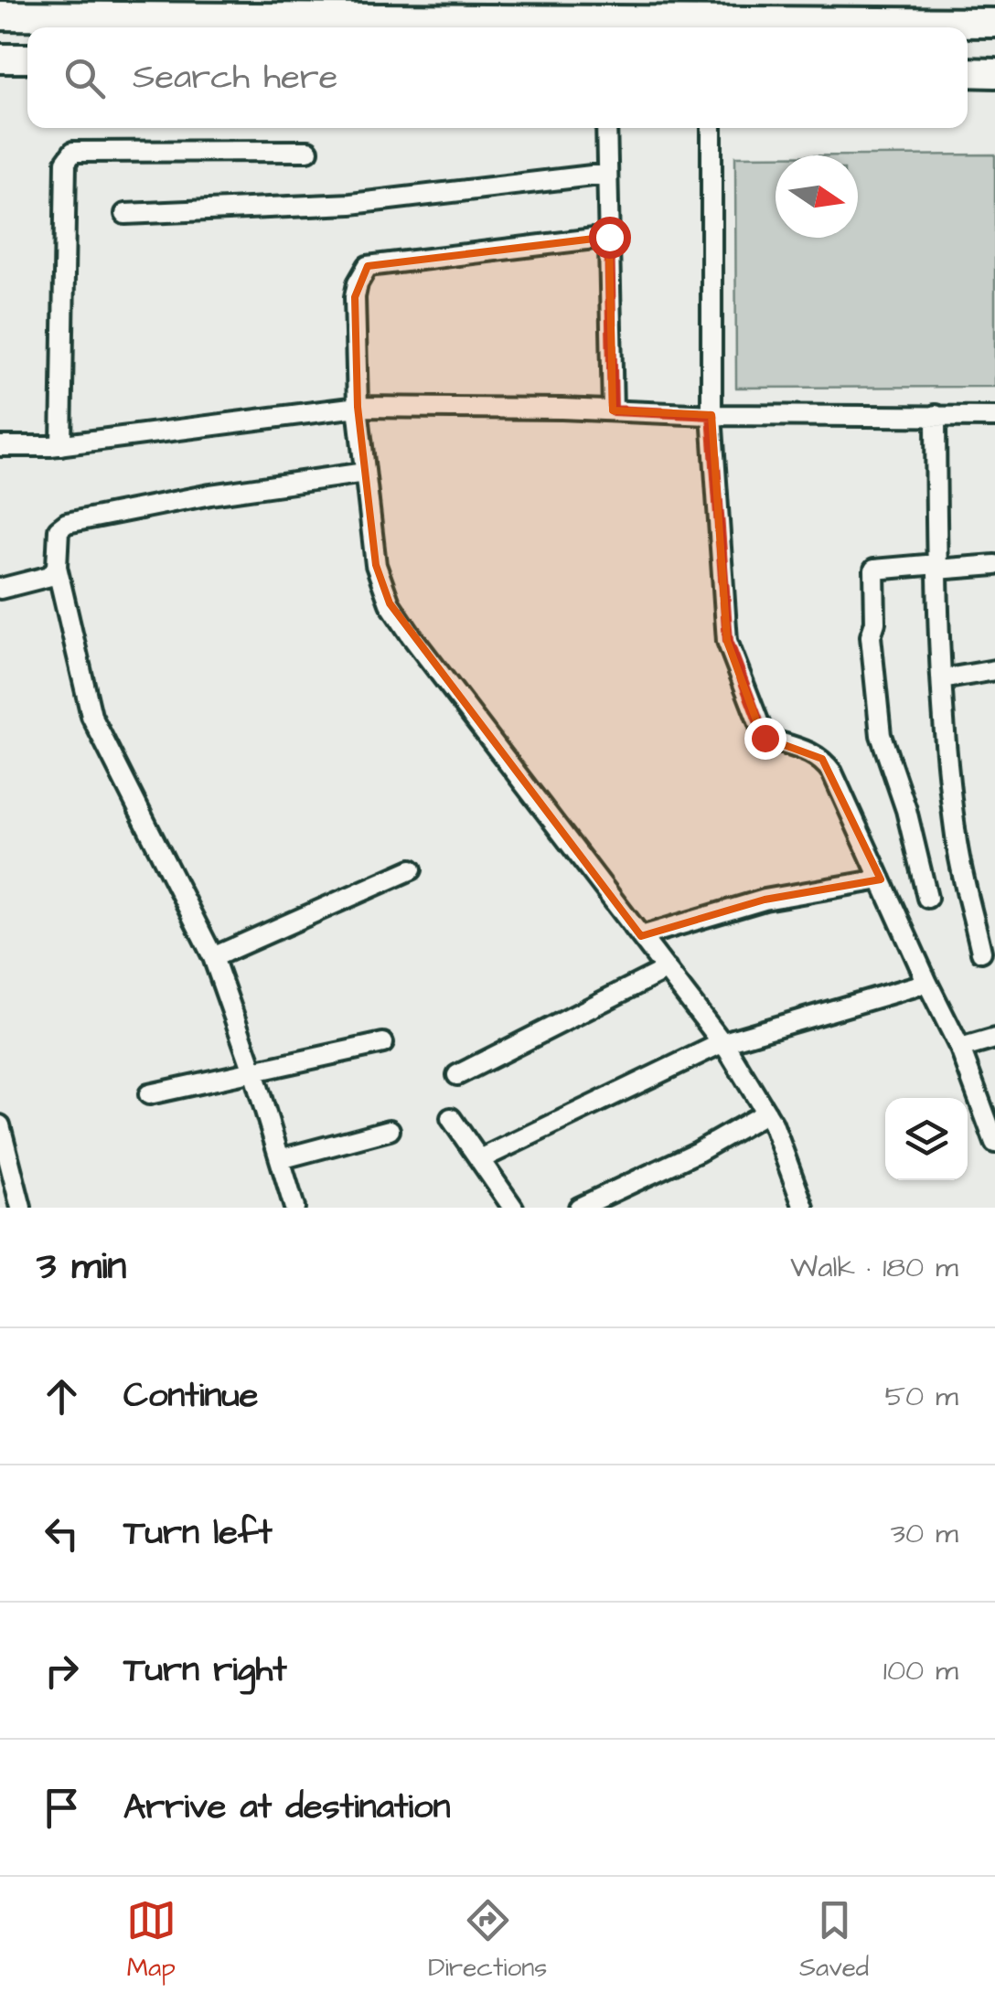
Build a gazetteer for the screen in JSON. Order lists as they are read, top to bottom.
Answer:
{
  "north": "right",
  "page": {
    "search": "Search here",
    "heading": ["3 min", "Walk · 180 m"],
    "list": [
      ["Continue", "50 m"],
      ["Turn left", "30 m"],
      ["Turn right", "100 m"],
      "Arrive at destination"
    ],
    "nav": ["Map", "Directions", "Saved"]
  }
}
